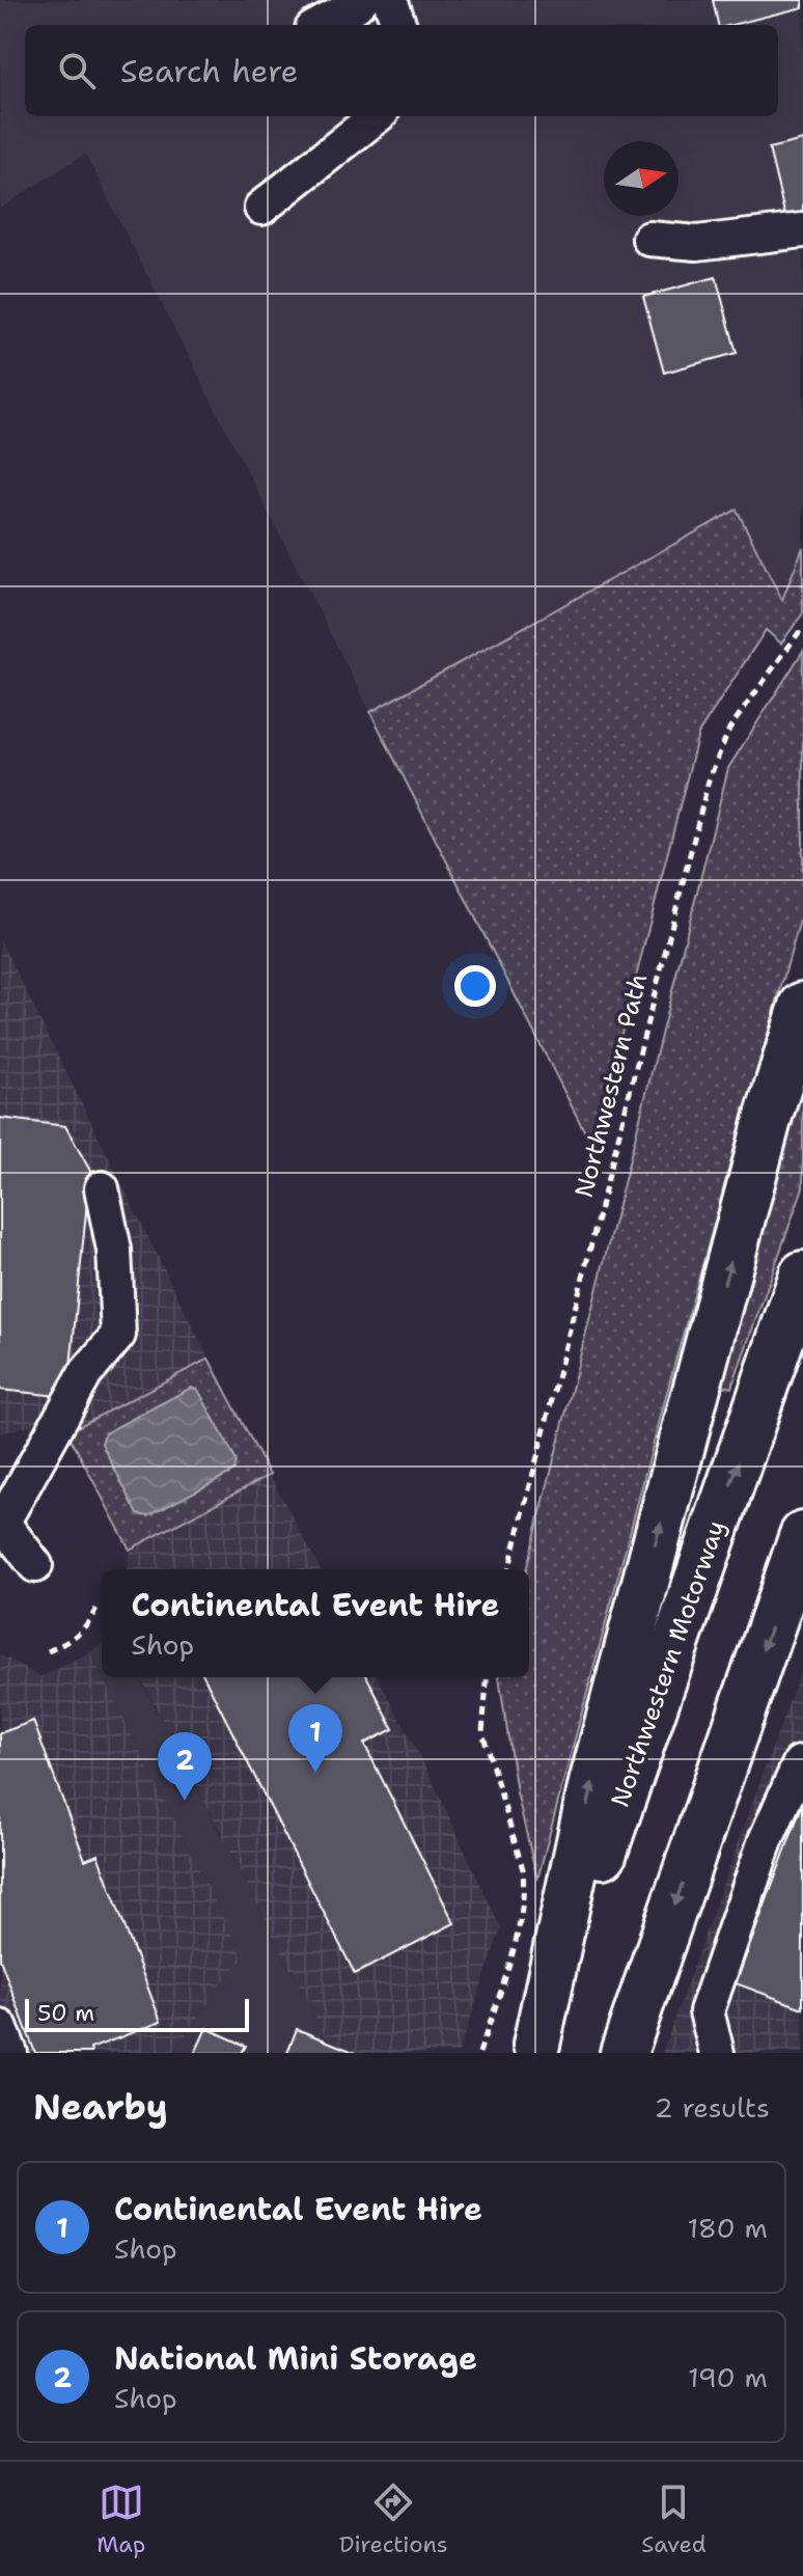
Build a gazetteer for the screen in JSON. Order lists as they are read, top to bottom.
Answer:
{
  "streets": {
    "highway": ["Northwestern Motorway"],
    "path": ["Northwestern Path"]
  },
  "scale_bar": "50 m",
  "north": "right",
  "page": {
    "search": "Search here",
    "popup": ["Continental Event Hire", "Shop"],
    "pins": ["1", "2"],
    "scale": "50 m",
    "heading": ["Nearby", "2 results"],
    "list": [
      {
        "mark": "1",
        "name": "Continental Event Hire",
        "note": "Shop",
        "value": "180 m"
      },
      {
        "mark": "2",
        "name": "National Mini Storage",
        "note": "Shop",
        "value": "190 m"
      }
    ],
    "nav": ["Map", "Directions", "Saved"]
  }
}
